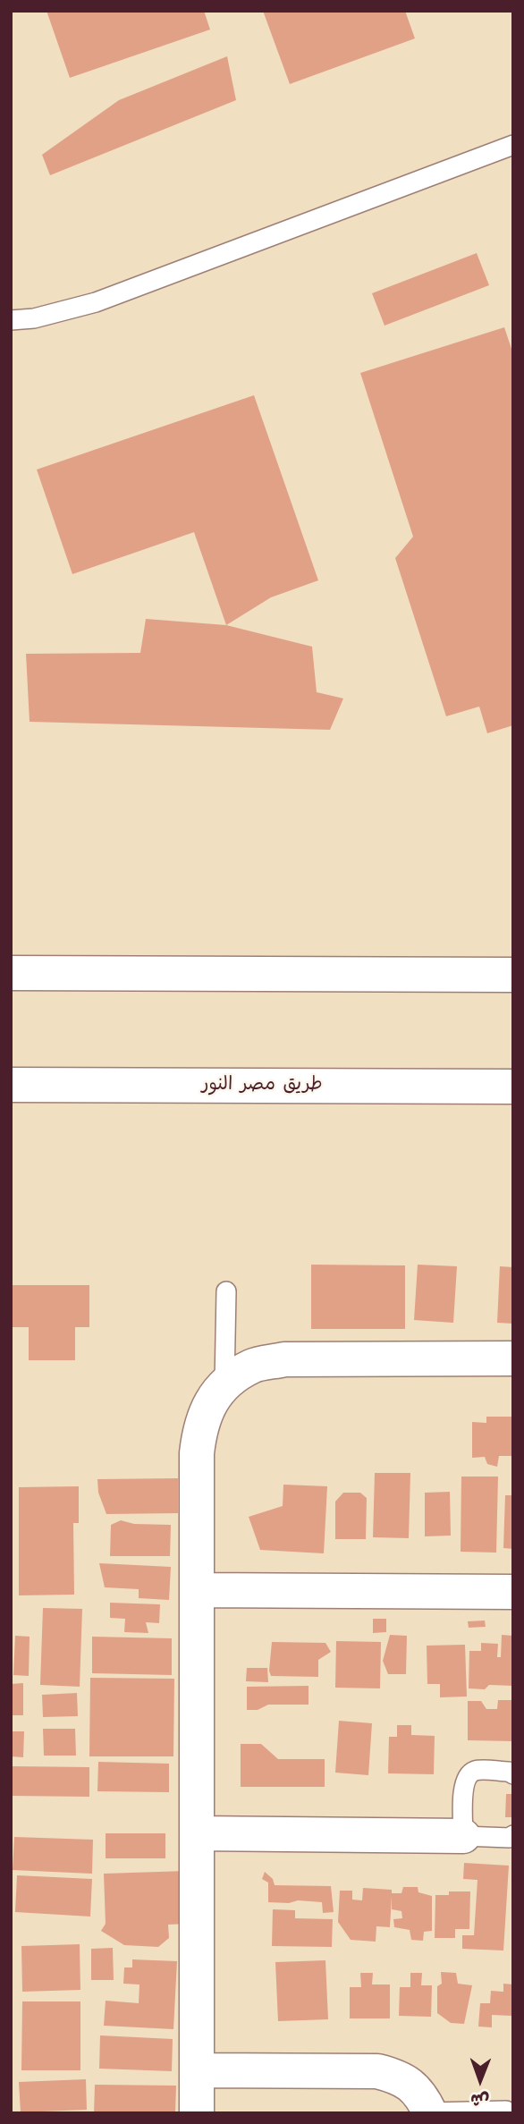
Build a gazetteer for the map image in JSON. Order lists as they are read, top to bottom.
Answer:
{
  "streets": {
    "street": ["طريق مصر النور"]
  },
  "north": "bottom"
}
